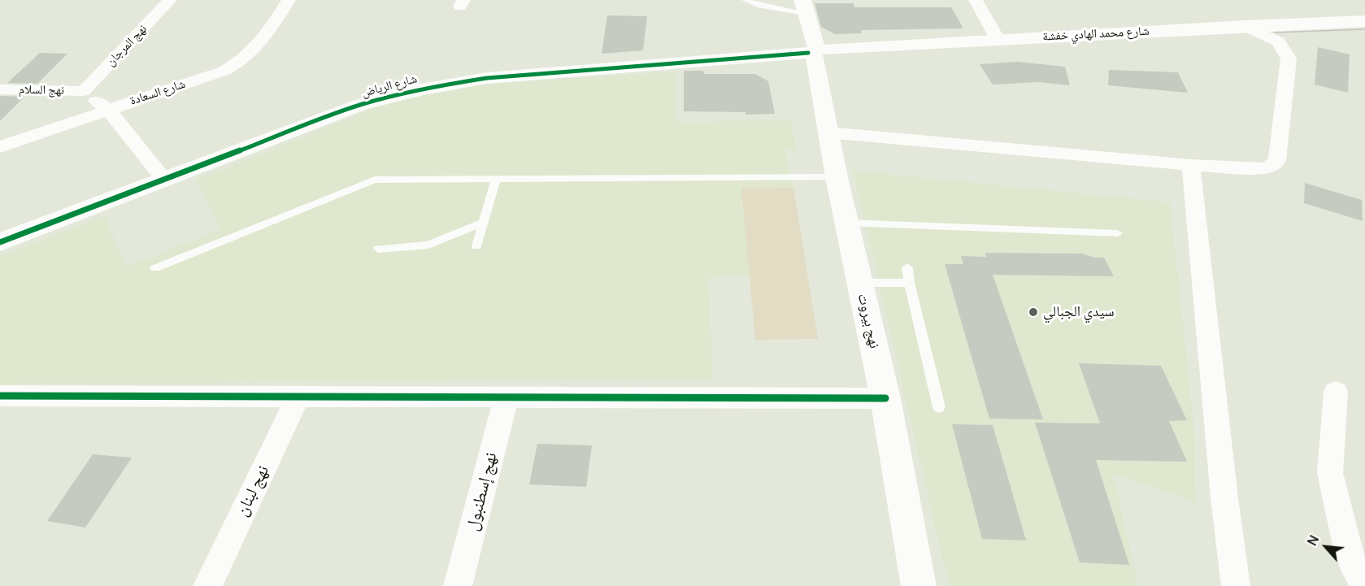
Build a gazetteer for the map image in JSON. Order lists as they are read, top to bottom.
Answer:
{
  "streets": {
    "street": [
      "شارع محمد الهادي خفشة",
      "نهج المرجان",
      "شارع الرياض",
      "نهج السلام",
      "شارع السعادة",
      "نهج بيروت",
      "نهج لبنان",
      "نهج إسطنبول"
    ]
  },
  "crossings": [
    ["شارع محمد الهادي خفشة", "شارع الرياض"],
    ["شارع محمد الهادي خفشة", "نهج بيروت"],
    ["نهج المرجان", "نهج السلام"],
    ["شارع الرياض", "نهج بيروت"]
  ],
  "places": ["سيدي الجبالي"],
  "north": "top left"
}
